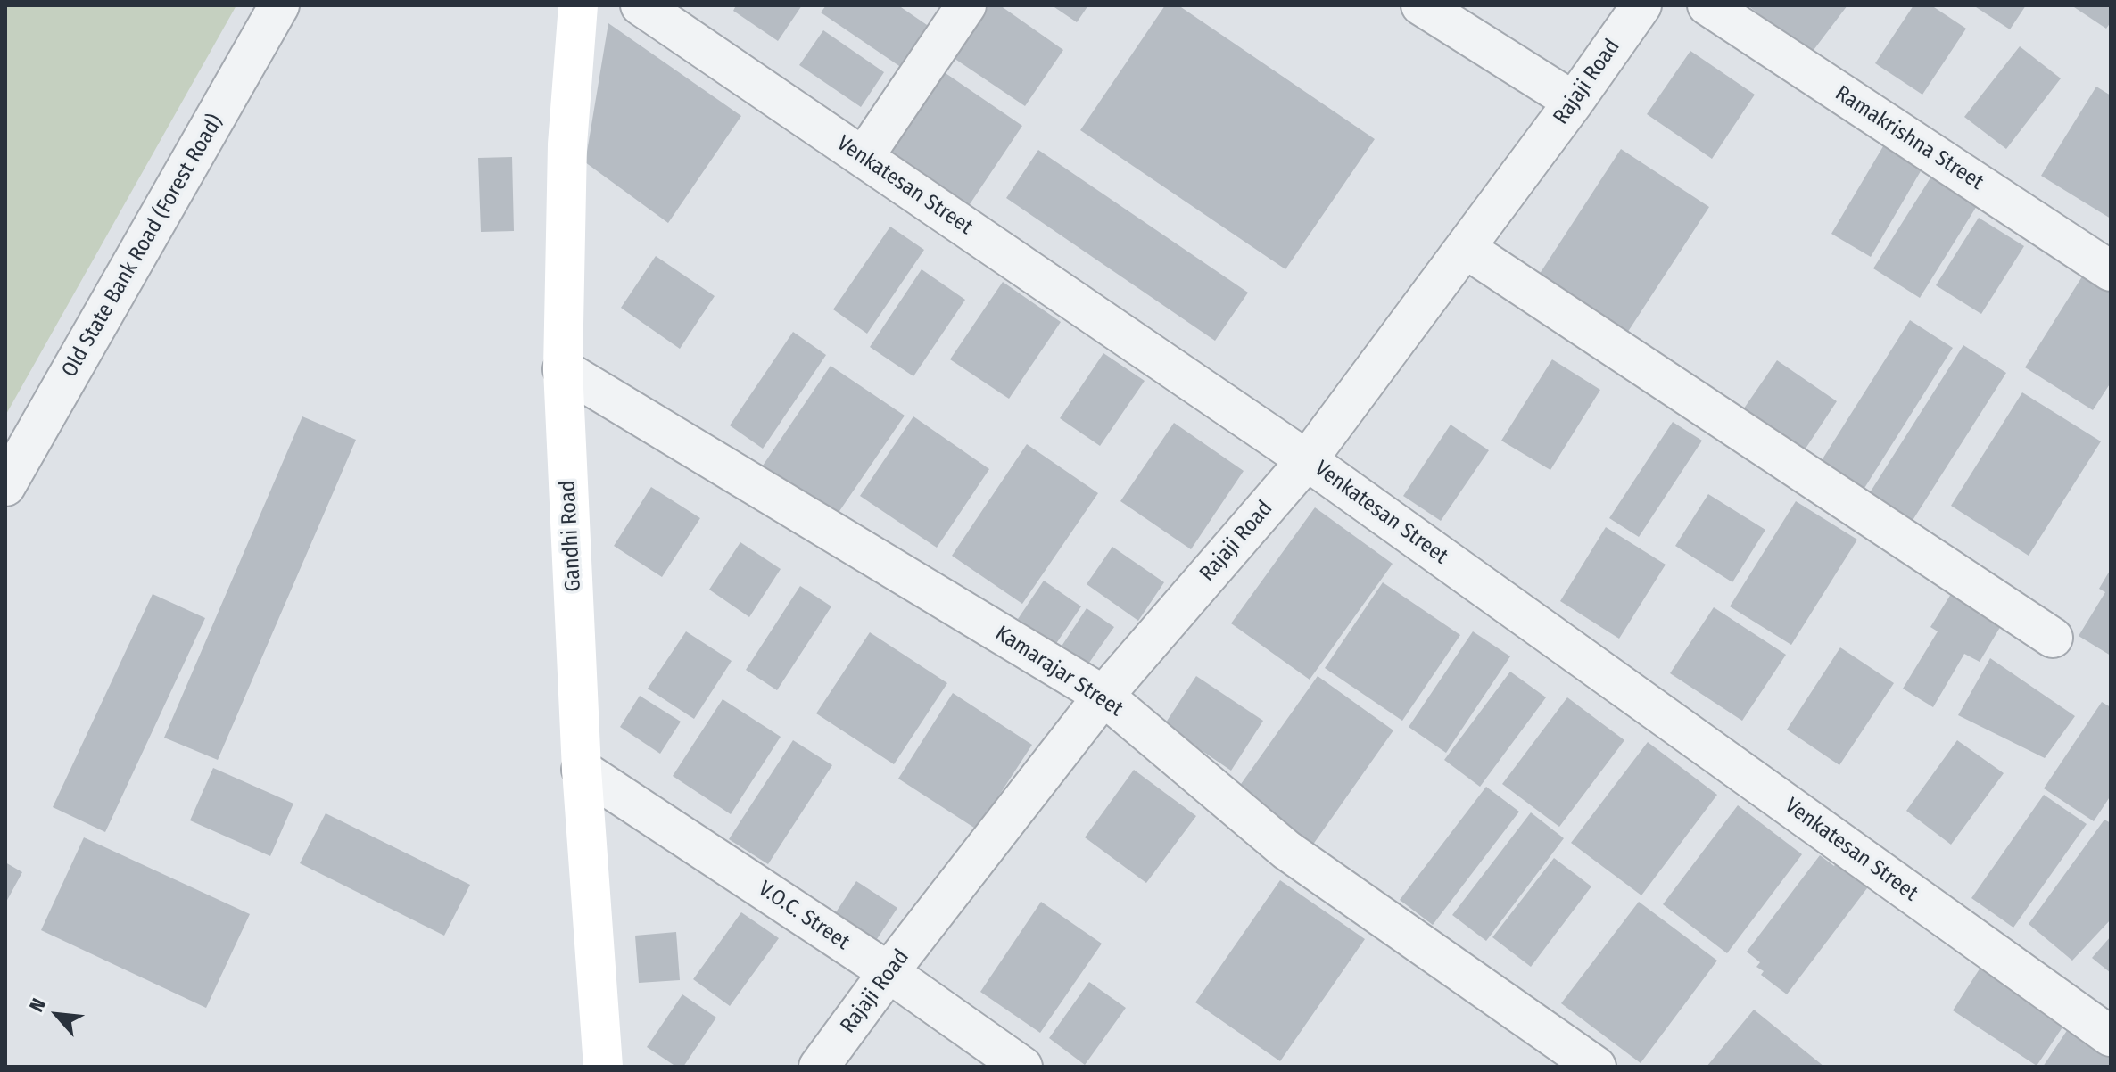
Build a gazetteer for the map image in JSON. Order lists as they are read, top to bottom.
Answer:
{
  "streets": {
    "main road": ["Gandhi Road"],
    "street": [
      "Rajaji Road",
      "Ramakrishna Street",
      "Venkatesan Street",
      "Old State Bank Road (Forest Road)",
      "Kamarajar Street",
      "V.O.C. Street"
    ]
  },
  "crossings": [
    ["Rajaji Road", "Venkatesan Street"],
    ["Rajaji Road", "Kamarajar Street"],
    ["Rajaji Road", "V.O.C. Street"],
    ["Gandhi Road", "Kamarajar Street"],
    ["Gandhi Road", "V.O.C. Street"]
  ],
  "north": "top left"
}
